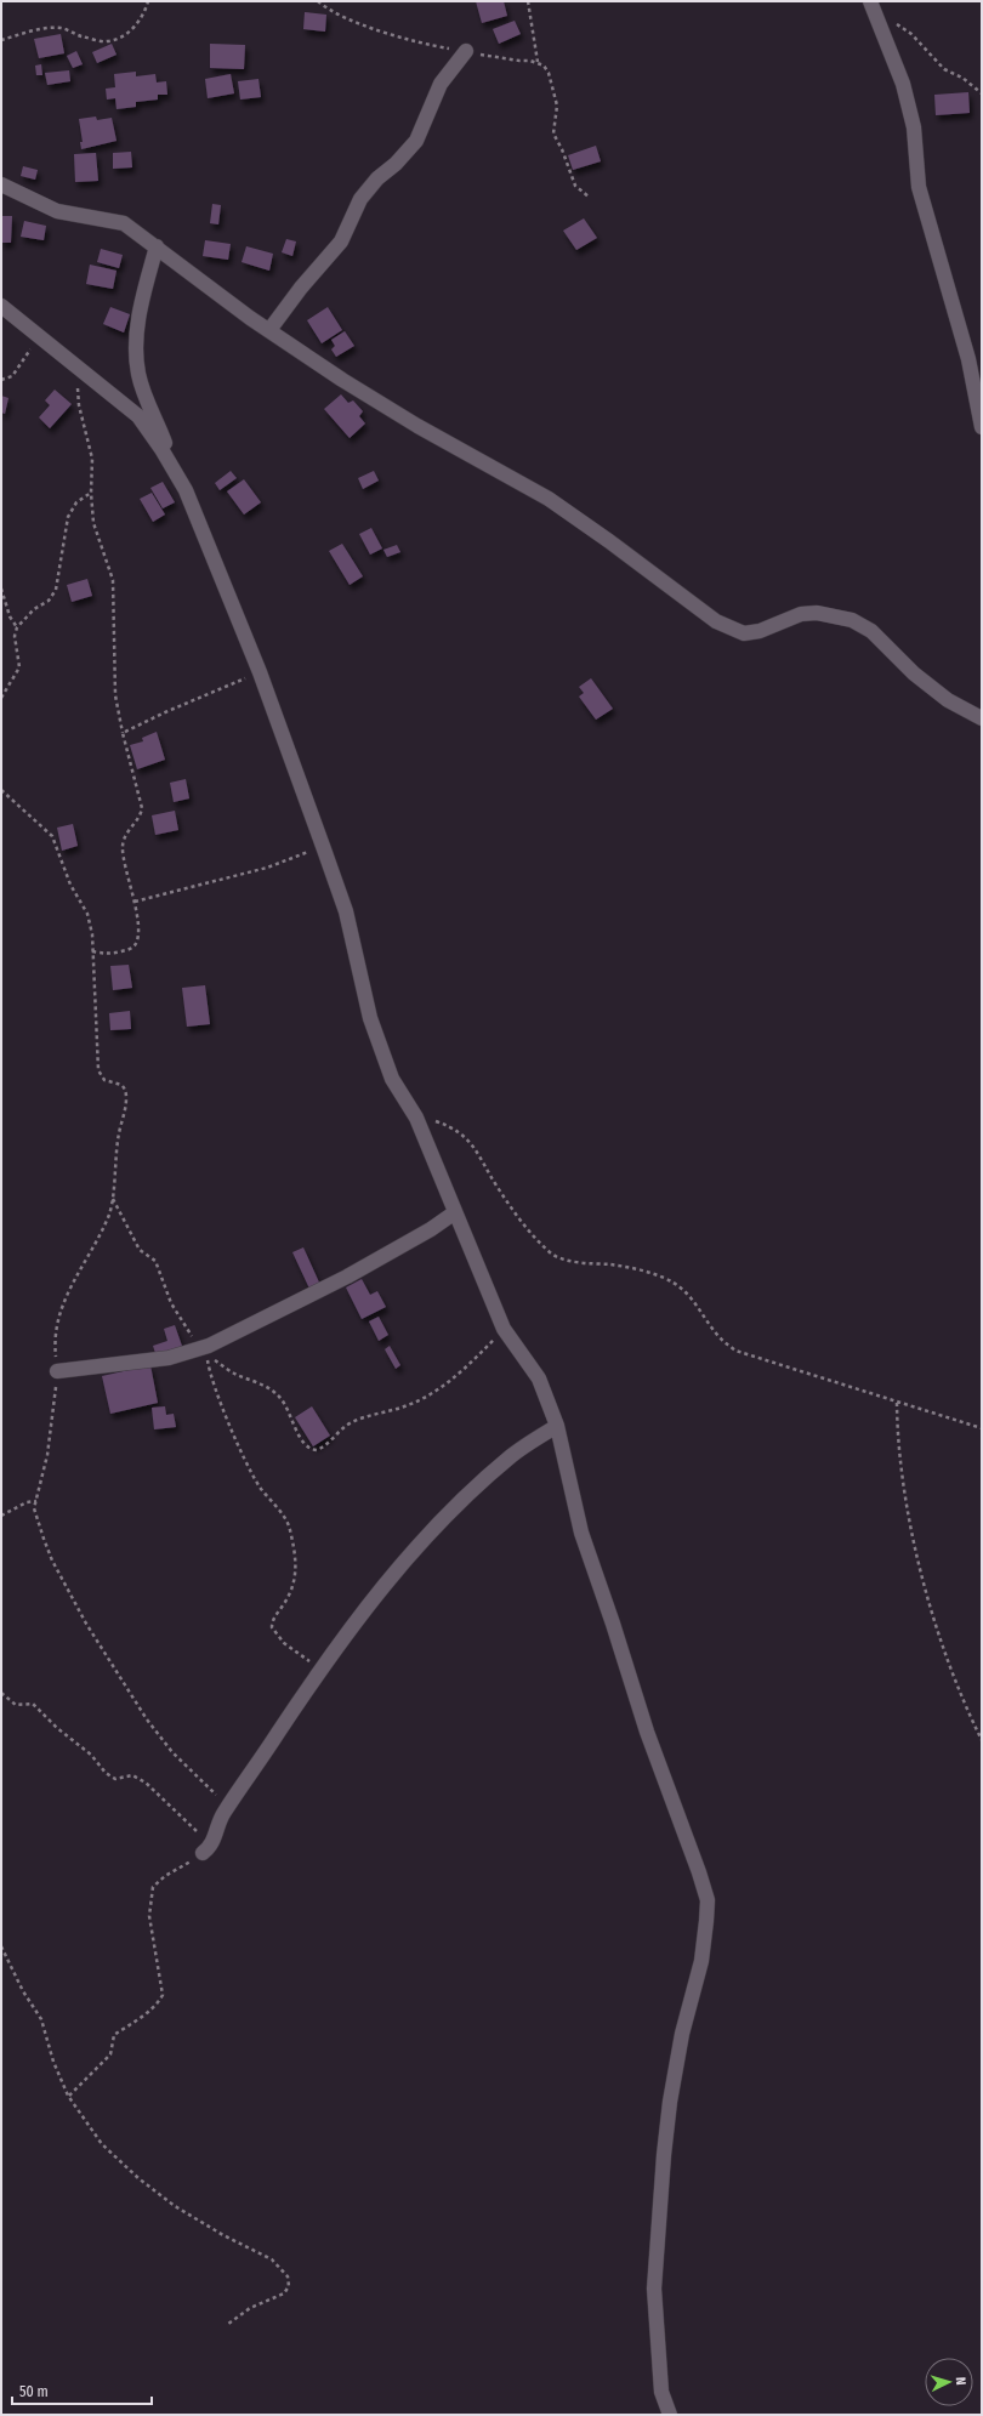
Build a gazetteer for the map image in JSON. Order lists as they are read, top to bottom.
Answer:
{
  "scale_bar": "50 m",
  "north": "right"
}
